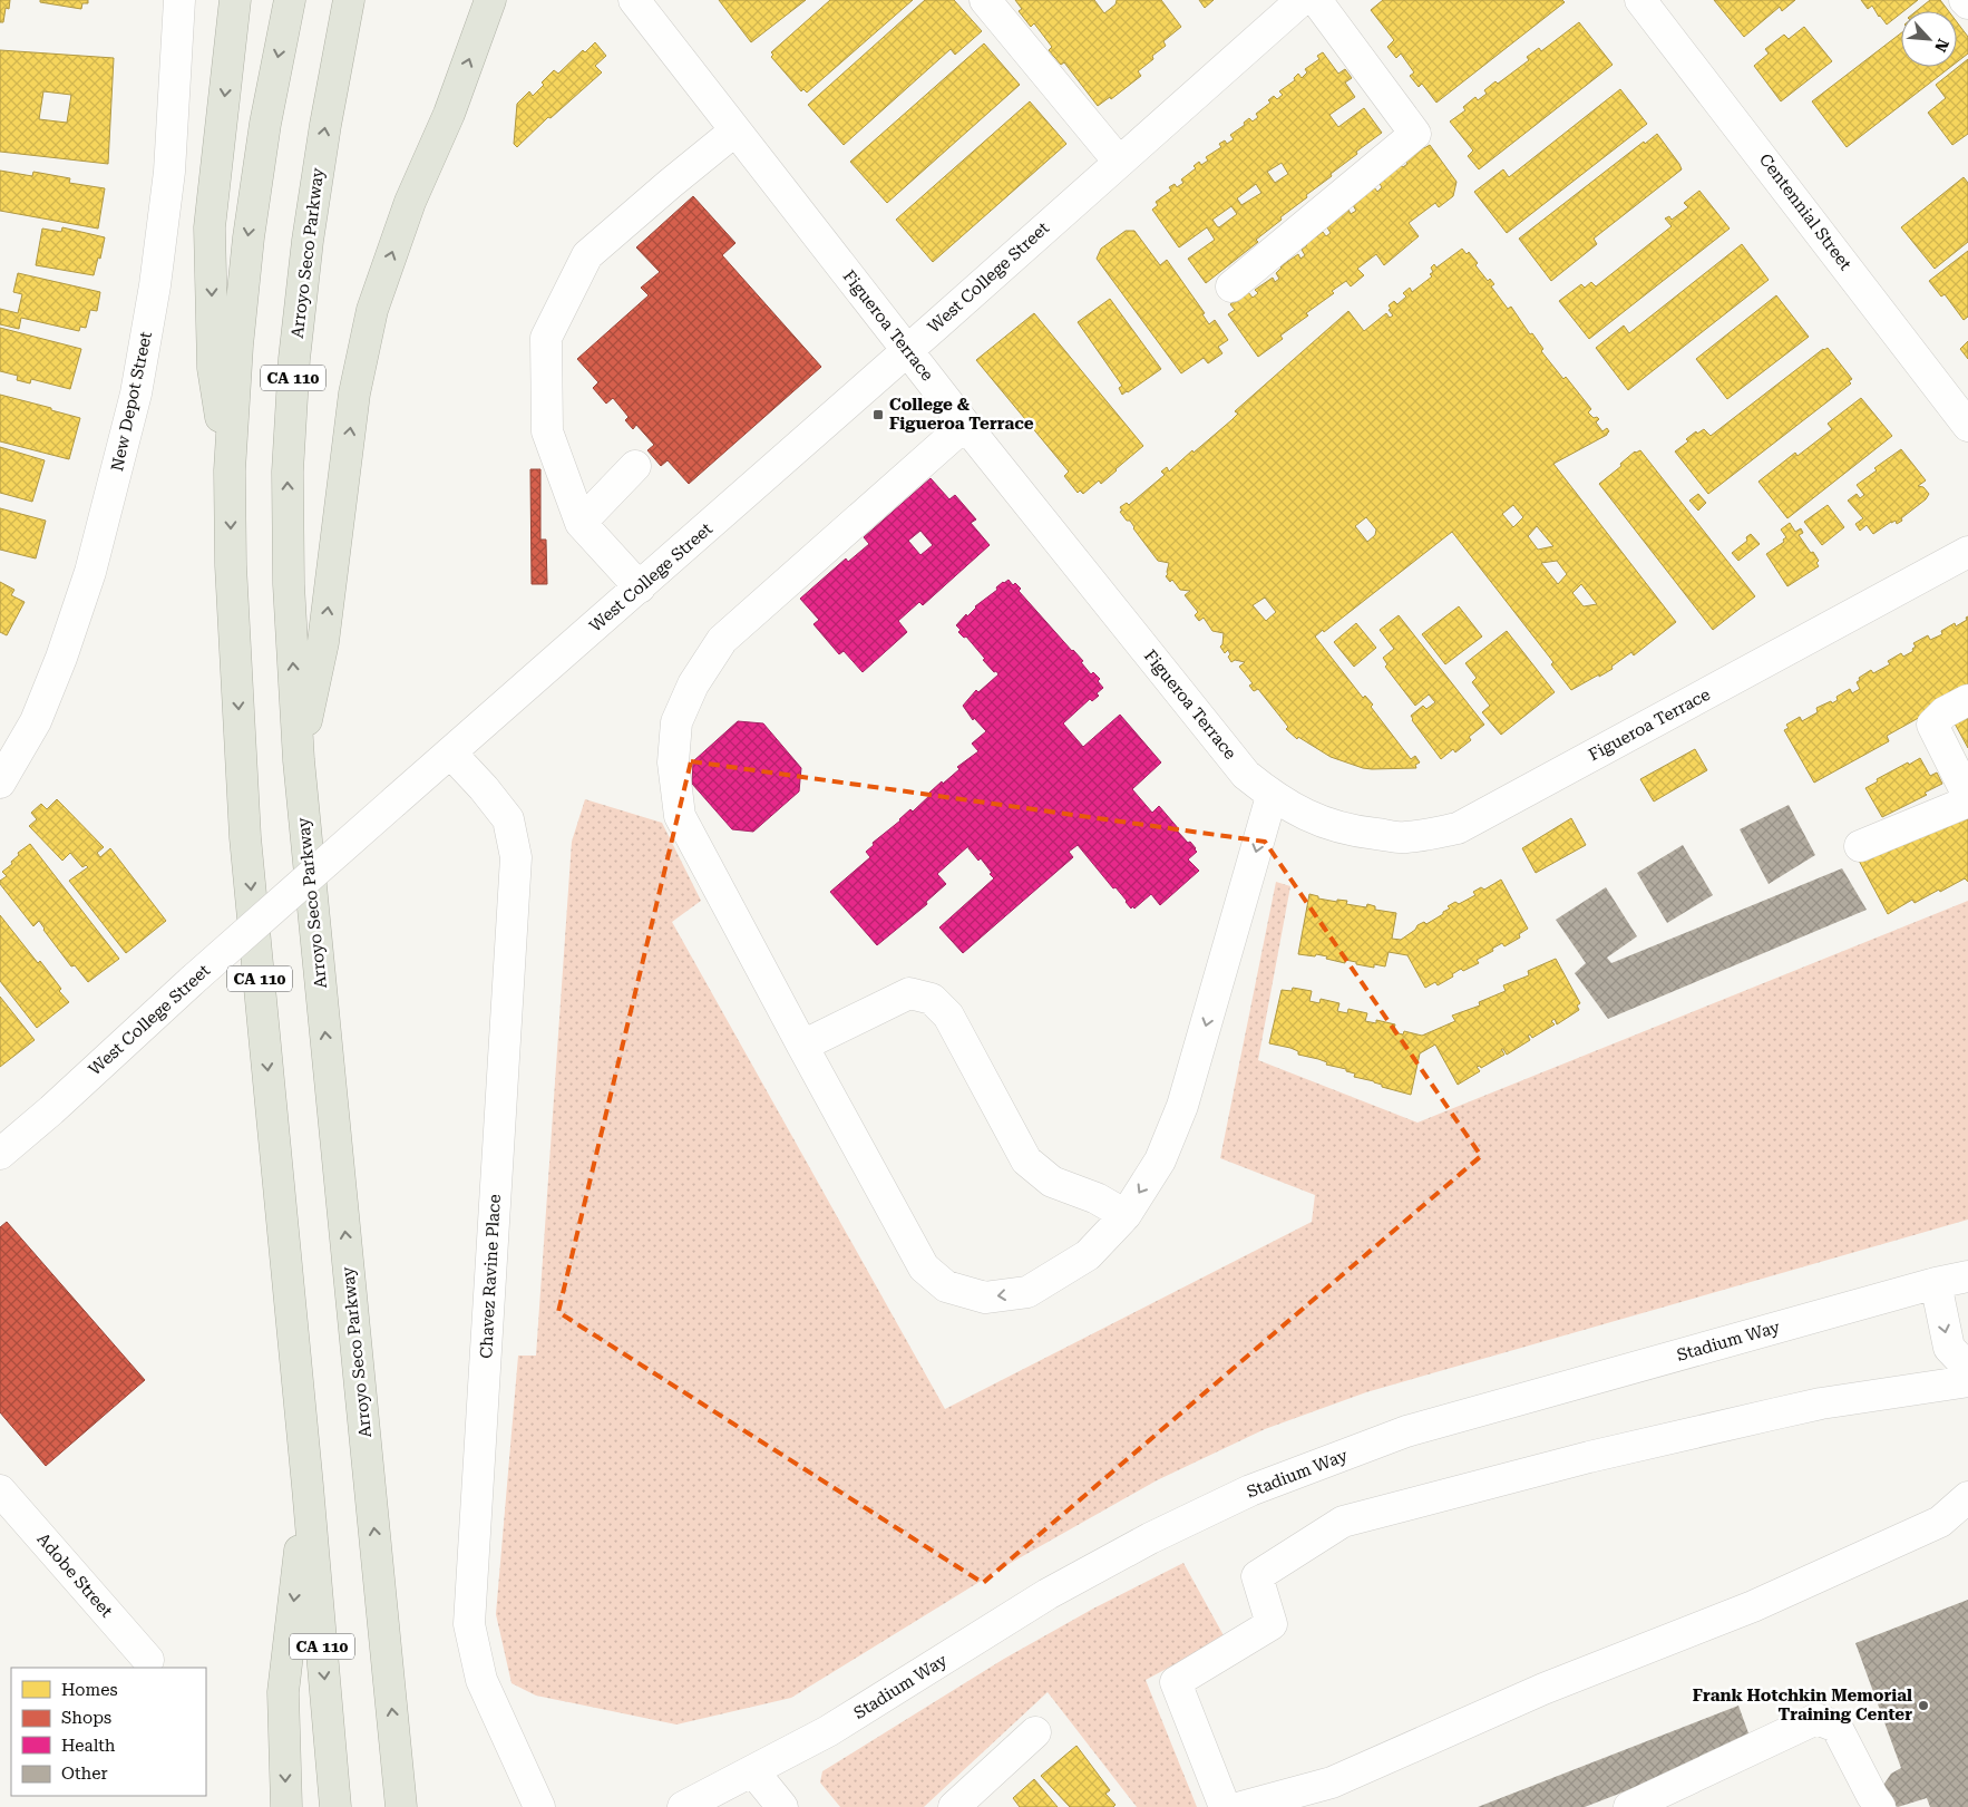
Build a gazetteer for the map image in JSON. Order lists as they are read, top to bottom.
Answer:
{
  "streets": {
    "highway": ["Arroyo Seco Parkway", "CA 110"],
    "street": [
      "Centennial Street",
      "West College Street",
      "Figueroa Terrace",
      "New Depot Street",
      "Chavez Ravine Place",
      "Stadium Way",
      "Adobe Street"
    ]
  },
  "crossings": [
    ["West College Street", "Figueroa Terrace"],
    ["West College Street", "Chavez Ravine Place"]
  ],
  "places": {
    "transit": ["College & Figueroa Terrace"],
    "other": ["Frank Hotchkin Memorial Training Center"]
  },
  "legend": [
    "Homes",
    "Shops",
    "Health",
    "Other"
  ],
  "north": "bottom right"
}
